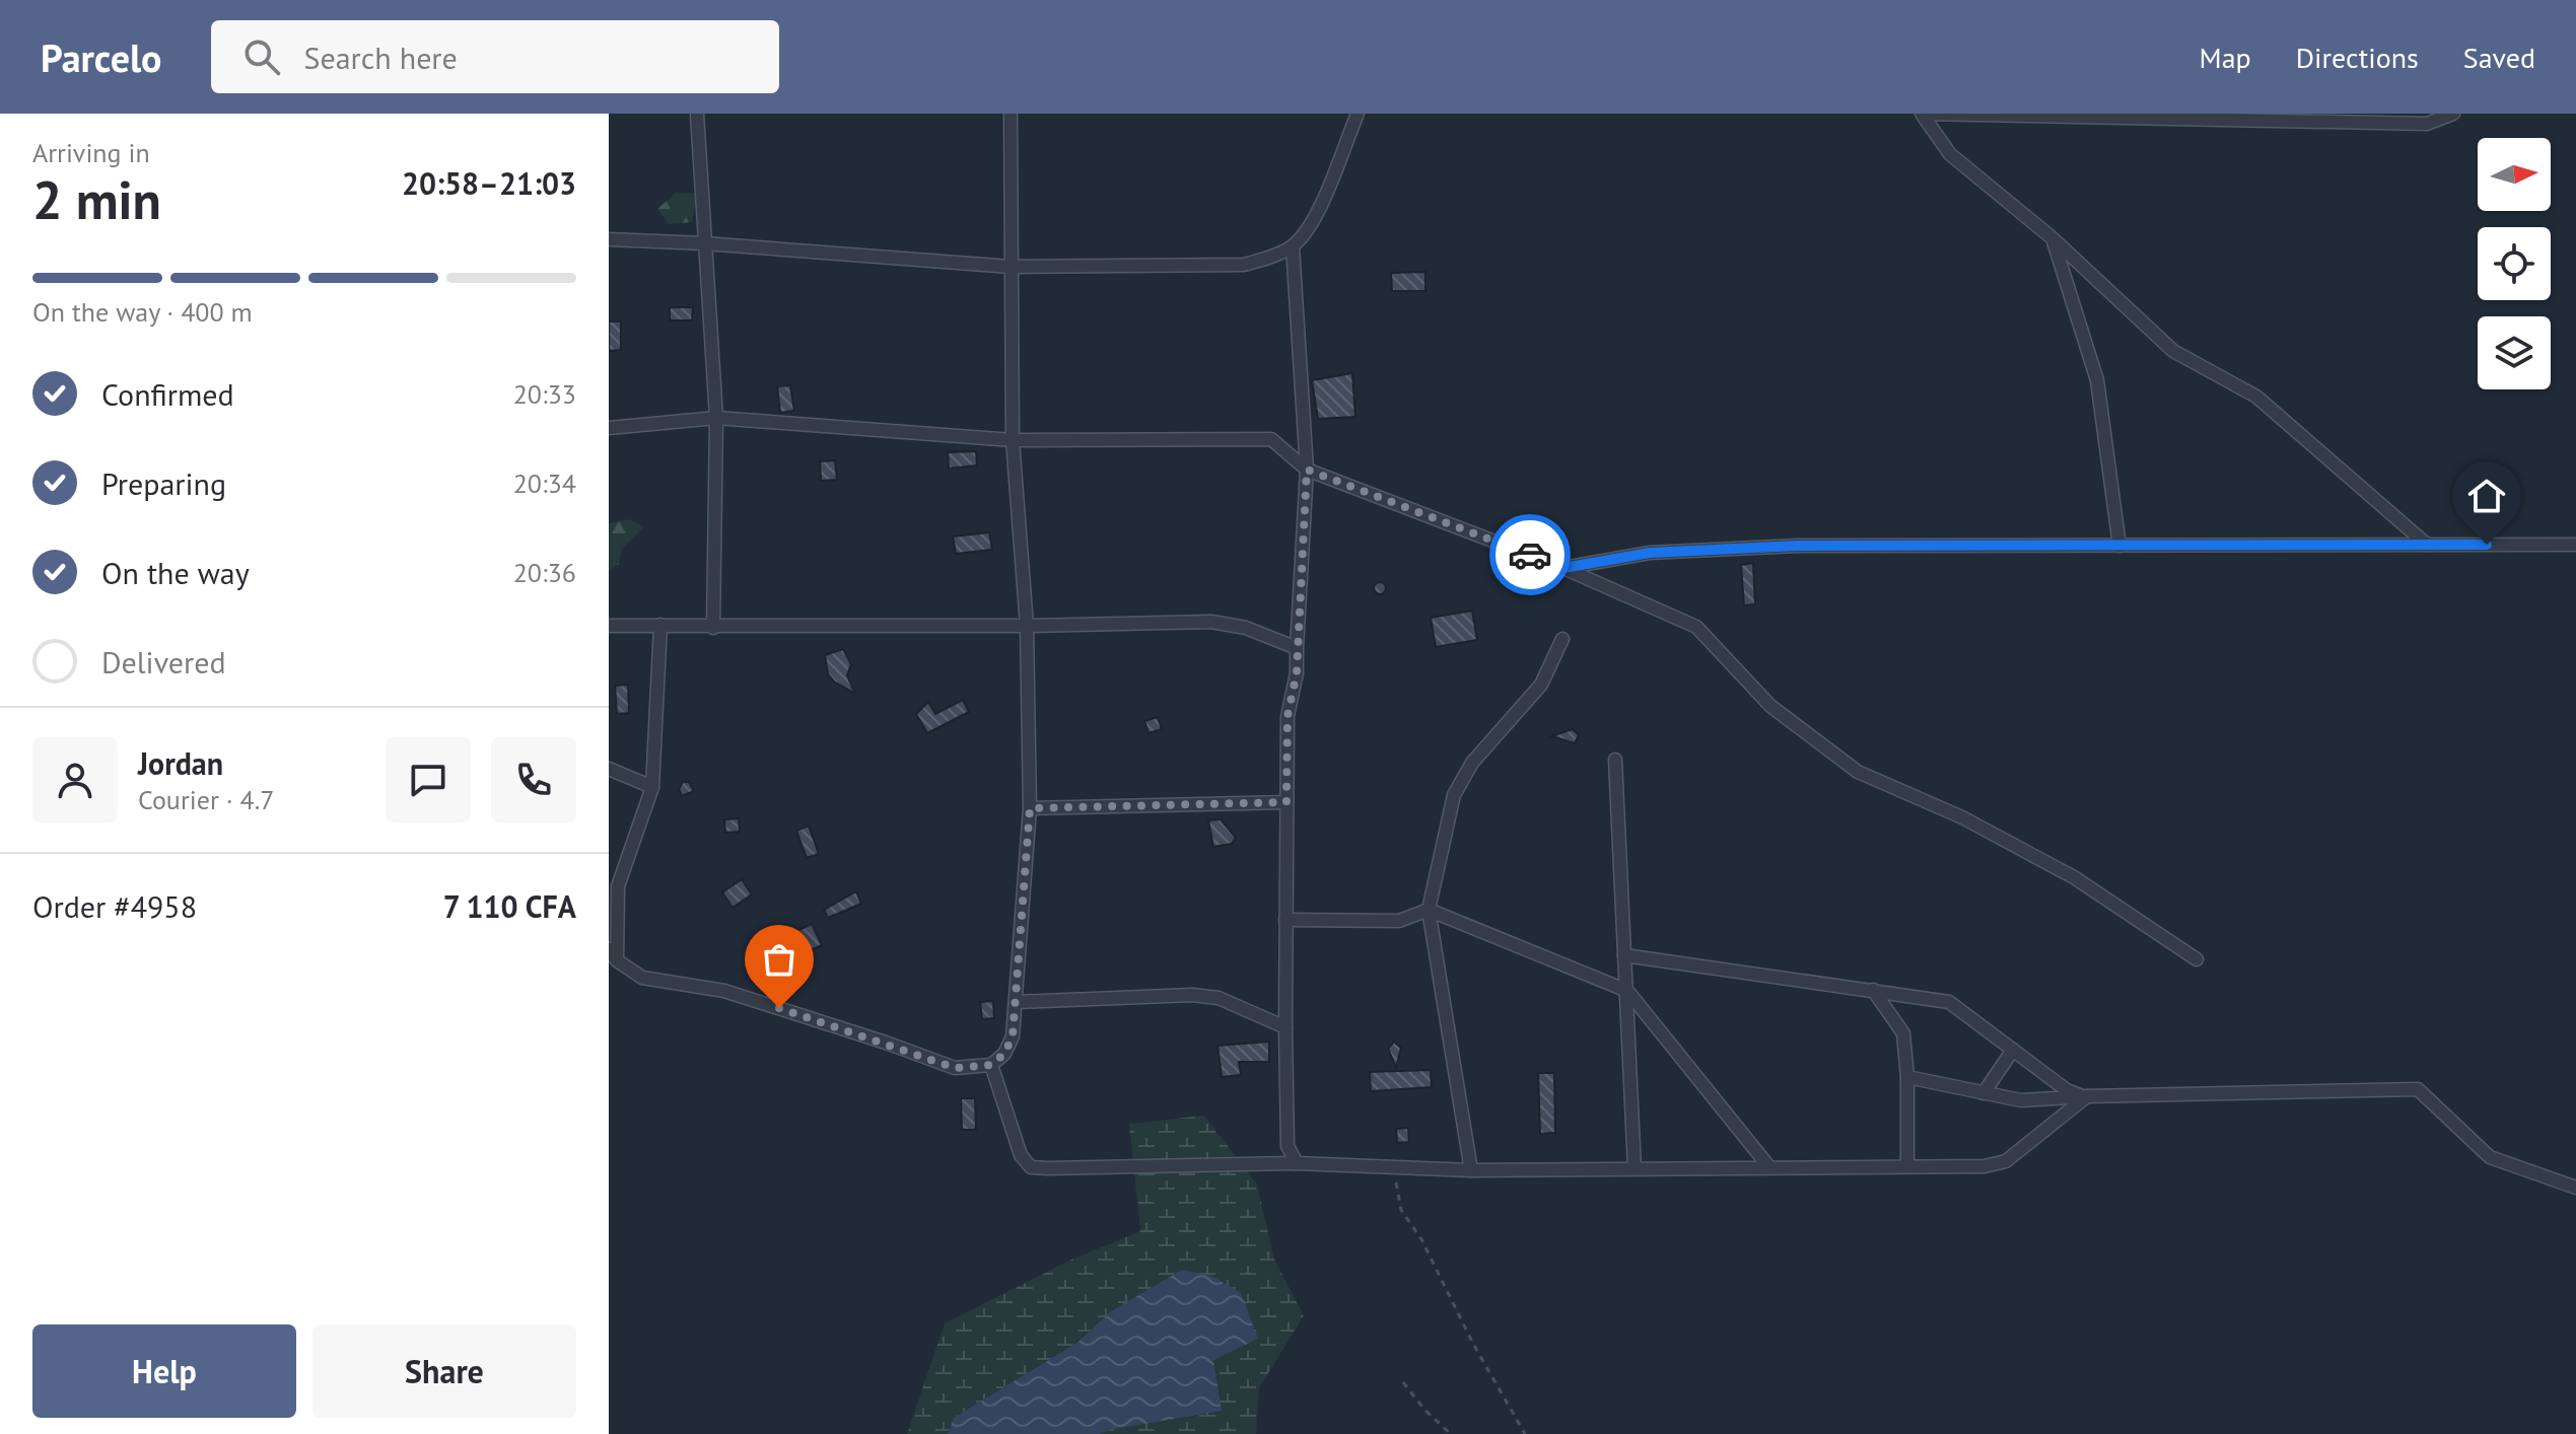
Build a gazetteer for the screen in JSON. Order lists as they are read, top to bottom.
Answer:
{
  "north": "right",
  "page": {
    "header": "Parcelo",
    "search": "Search here",
    "nav": ["Map", "Directions", "Saved"],
    "heading": ["2 min", "Arriving in", "20:58–21:03"],
    "panel": [
      "Jordan",
      "Courier · 4.7",
      "Order #4958",
      "7 110 CFA"
    ],
    "bar": "On the way · 400 m",
    "list": [
      ["Confirmed", "20:33"],
      ["Preparing", "20:34"],
      ["On the way", "20:36"],
      "Delivered"
    ],
    "buttons": ["Help", "Share"]
  }
}
